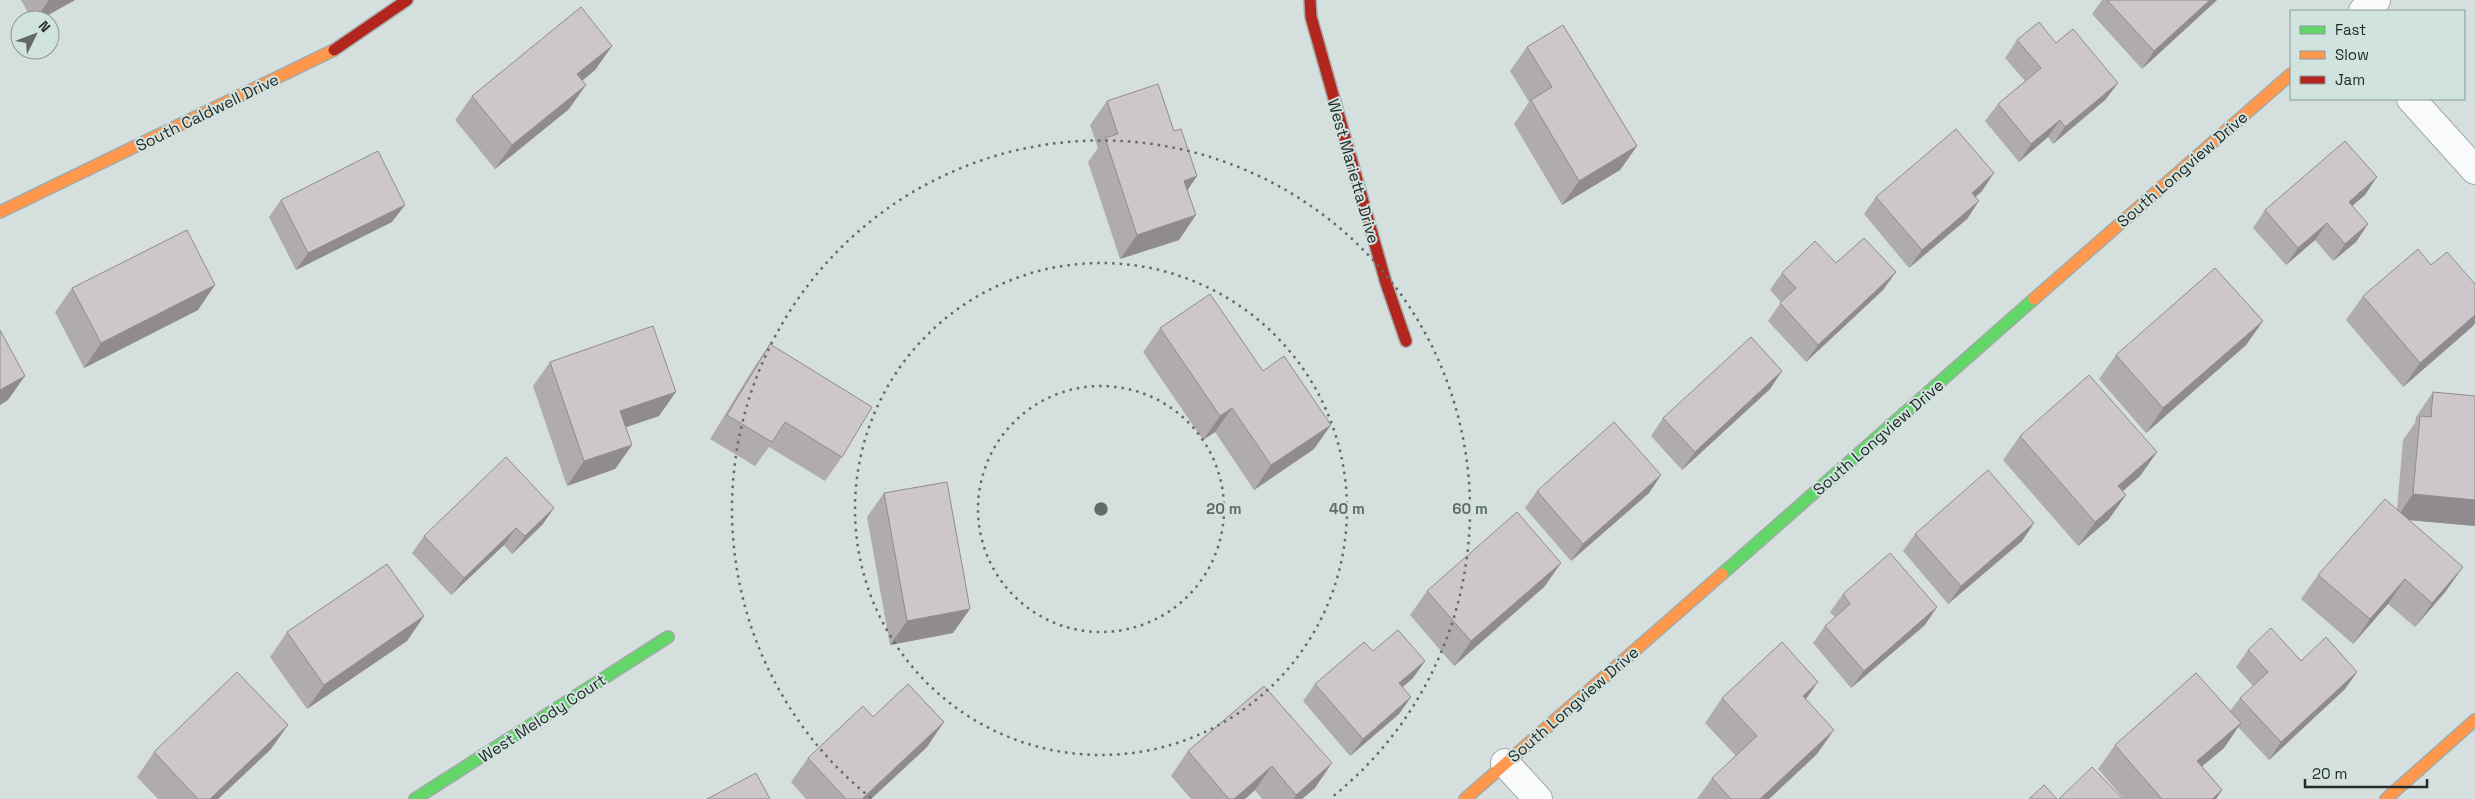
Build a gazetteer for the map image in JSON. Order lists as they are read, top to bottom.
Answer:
{
  "streets": {
    "street": [
      "South Caldwell Drive",
      "South Longview Drive",
      "West Marietta Drive",
      "West Melody Court"
    ]
  },
  "legend": ["Fast", "Slow", "Jam"],
  "scale_bar": "20 m",
  "north": "top right",
  "rings": ["20 m", "40 m", "60 m"]
}
